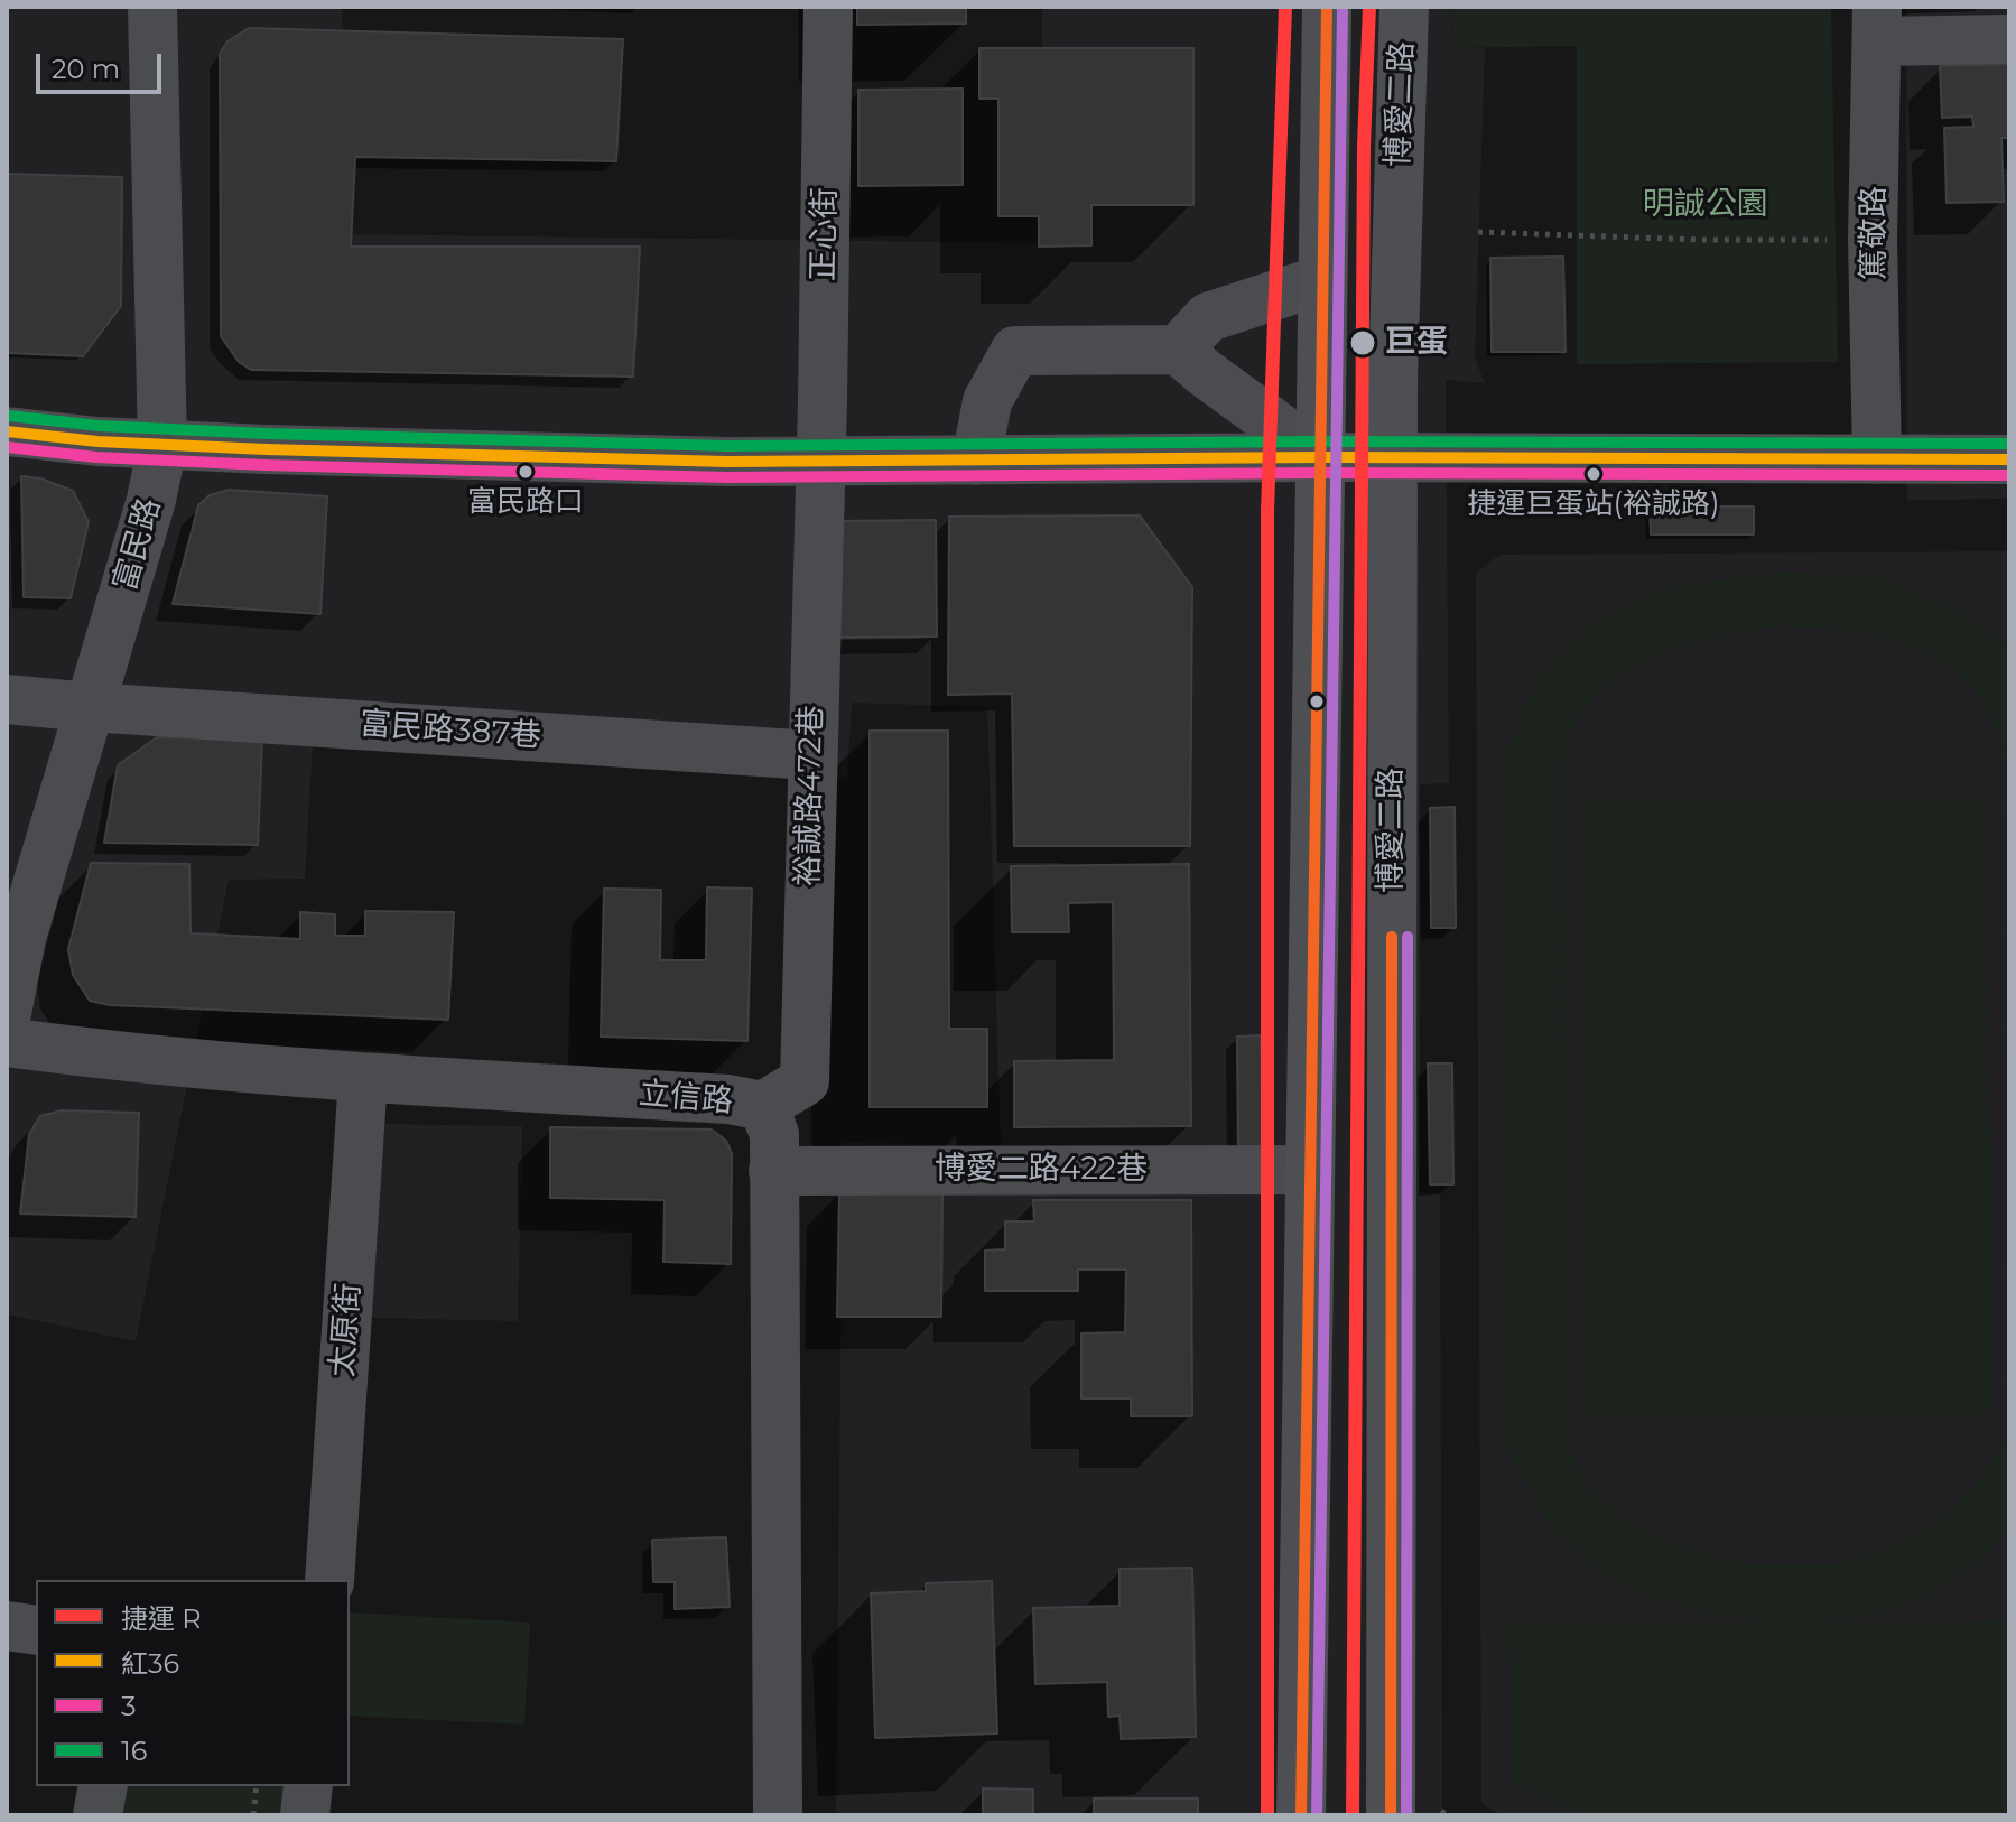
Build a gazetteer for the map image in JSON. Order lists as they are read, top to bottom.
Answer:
{
  "streets": {
    "main road": ["博愛二路"],
    "street": [
      "篤敬路",
      "正心街",
      "富民路",
      "富民路387巷",
      "裕誠路472巷",
      "立信路",
      "博愛二路422巷",
      "太原街"
    ]
  },
  "crossings": [
    ["正心街", "裕誠路472巷"],
    ["富民路", "富民路387巷"],
    ["富民路387巷", "裕誠路472巷"],
    ["裕誠路472巷", "立信路"],
    ["立信路", "博愛二路422巷"],
    ["立信路", "太原街"]
  ],
  "parks": ["明誠公園"],
  "places": ["巨蛋", "富民路口", "捷運巨蛋站(裕誠路)"],
  "lines": [
    "metro line R",
    "transit line 16",
    "transit line 紅36",
    "transit line 3"
  ],
  "legend": [
    "捷運 R",
    "紅36",
    "3",
    "16"
  ],
  "scale_bar": "20 m"
}
